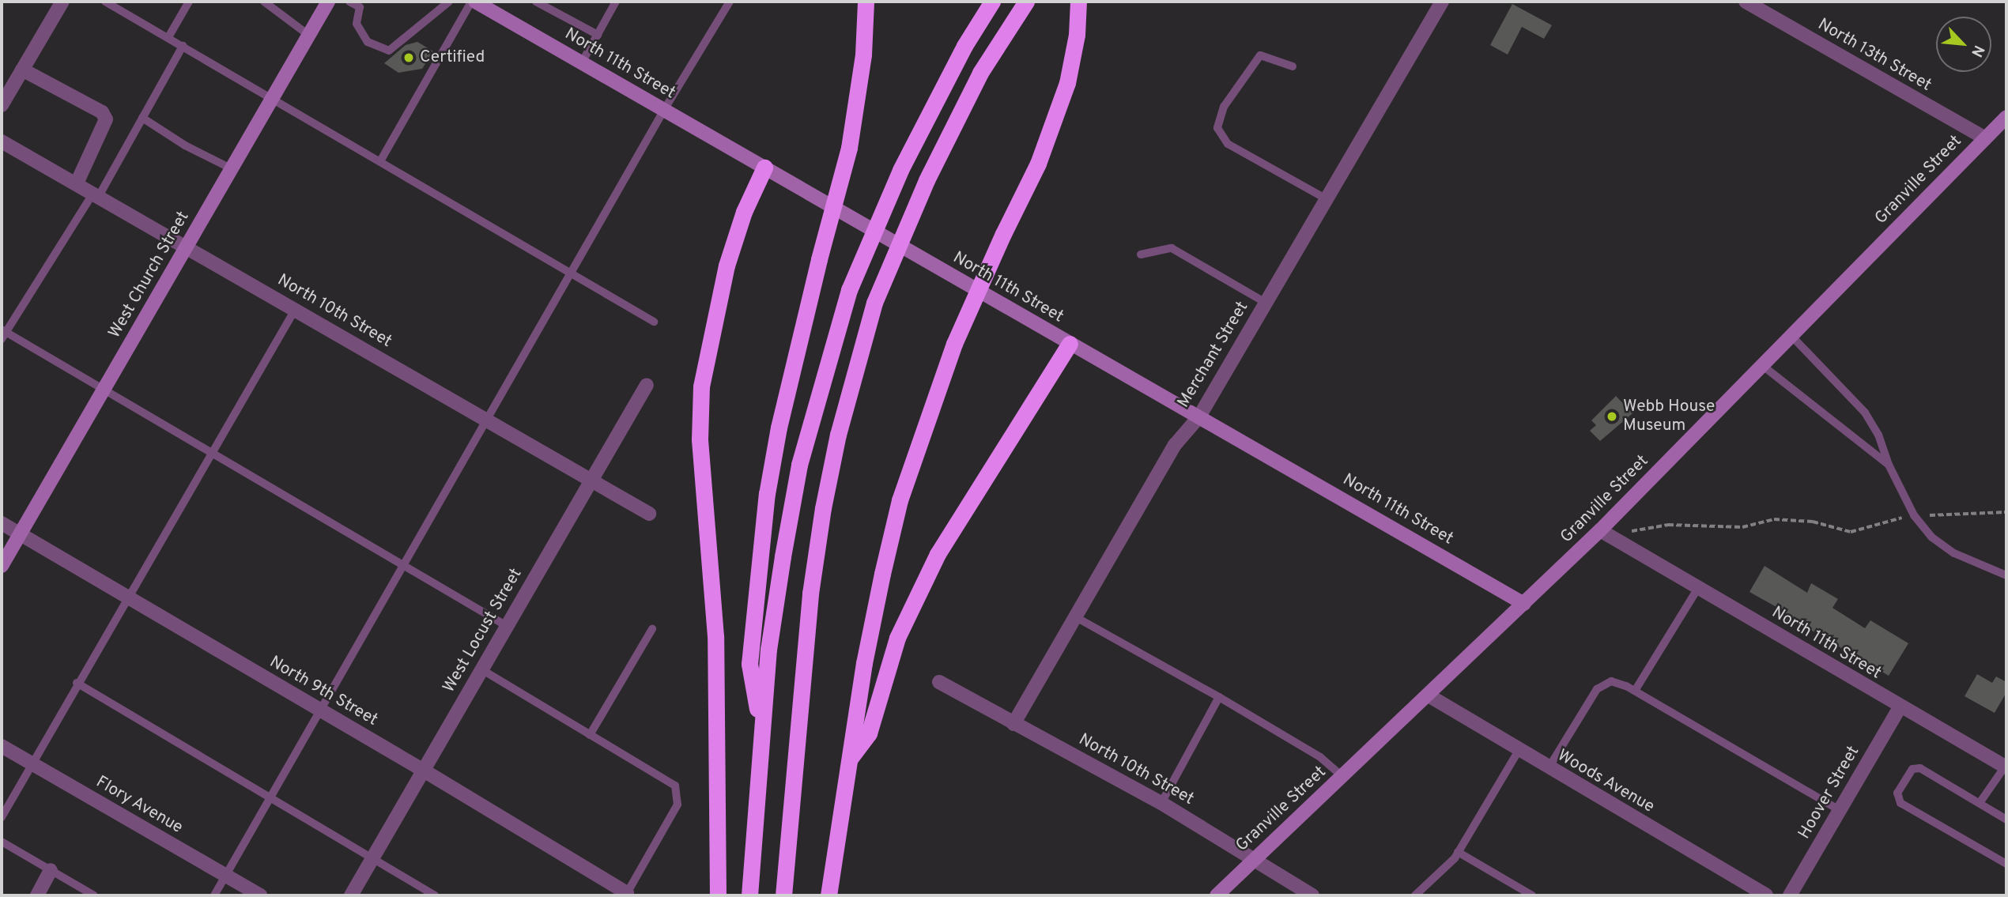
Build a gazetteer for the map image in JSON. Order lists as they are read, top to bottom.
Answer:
{
  "streets": {
    "street": [
      "North 13th Street",
      "North 11th Street",
      "Granville Street",
      "West Church Street",
      "North 10th Street",
      "Merchant Street",
      "West Locust Street",
      "North 9th Street",
      "Woods Avenue",
      "Hoover Street",
      "Flory Avenue"
    ]
  },
  "crossings": [
    ["North 13th Street", "Granville Street"],
    ["North 11th Street", "Granville Street"],
    ["North 11th Street", "Merchant Street"],
    ["North 11th Street", "Hoover Street"],
    ["Granville Street", "North 10th Street"],
    ["Granville Street", "Woods Avenue"],
    ["West Church Street", "North 10th Street"],
    ["West Church Street", "North 9th Street"],
    ["North 10th Street", "Merchant Street"],
    ["North 10th Street", "West Locust Street"],
    ["West Locust Street", "North 9th Street"]
  ],
  "places": ["Certified", "Webb House Museum"],
  "north": "bottom right"
}
